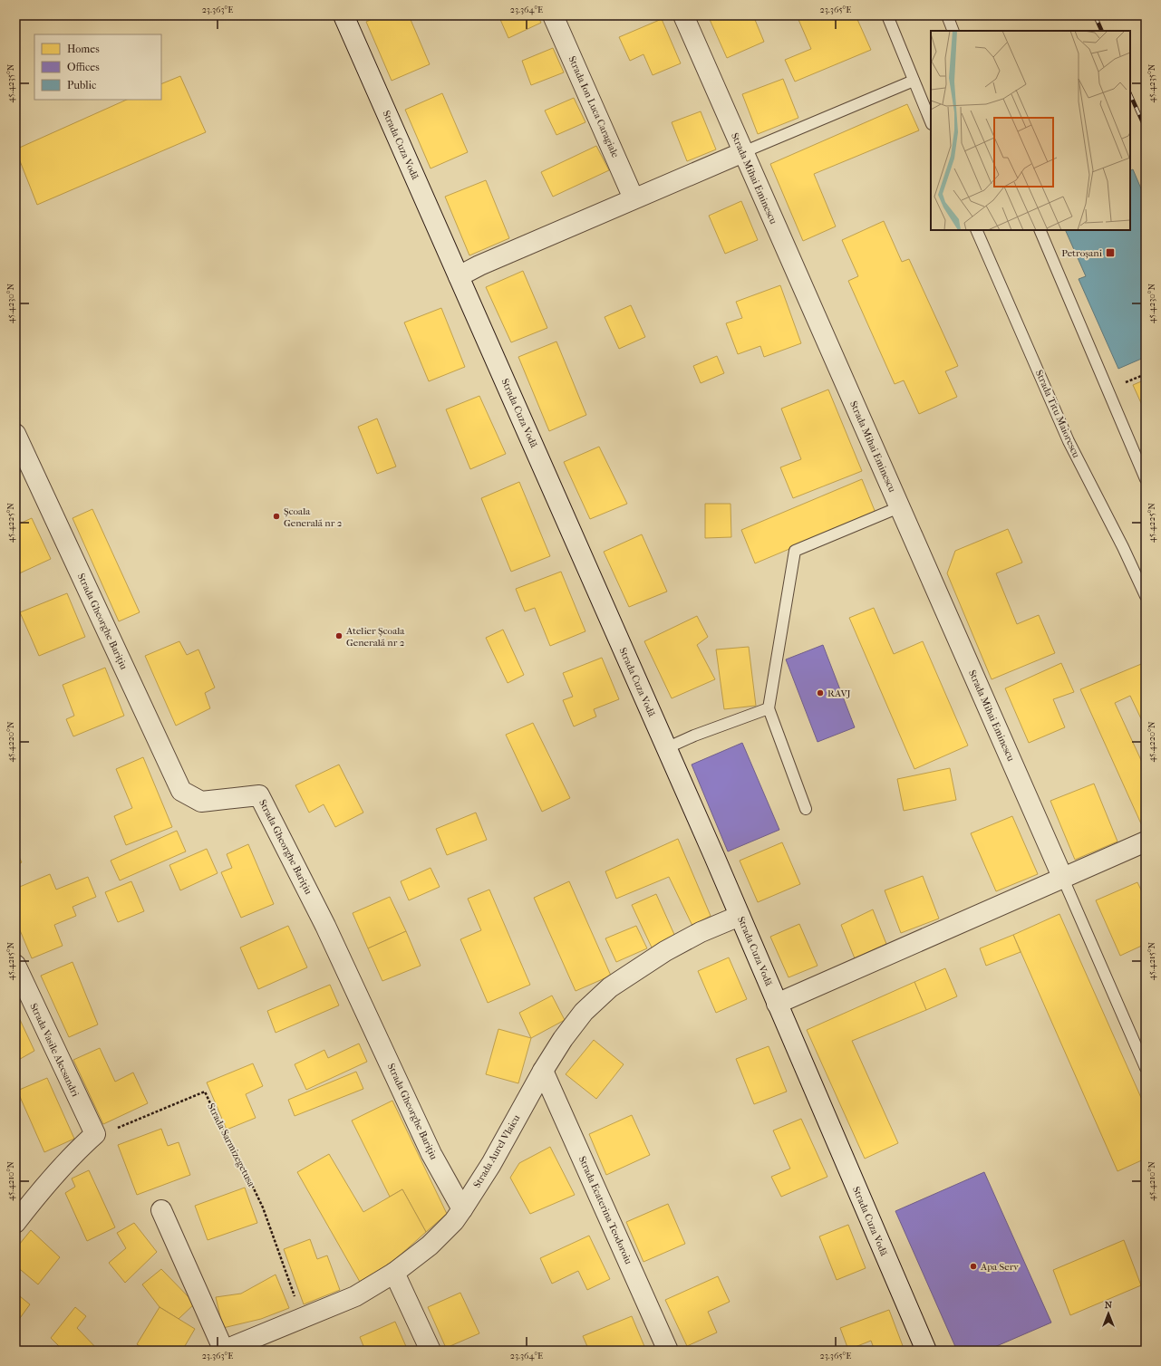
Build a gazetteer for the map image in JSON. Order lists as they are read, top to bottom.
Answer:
{
  "streets": {
    "street": [
      "Strada Ion Luca Caragiale",
      "Strada Cuza Vodă",
      "Strada Mihai Eminescu",
      "Strada Gheorghe Barițiu",
      "Strada Vasile Alecsandri",
      "Strada Aurel Vlaicu",
      "Strada Ecaterina Teodoroiu"
    ],
    "lane": ["Strada Titu Maiorescu"],
    "path": ["Strada Sarmizegetusa"]
  },
  "crossings": [
    ["Strada Cuza Vodă", "Strada Aurel Vlaicu"],
    ["Strada Gheorghe Barițiu", "Strada Aurel Vlaicu"],
    ["Strada Vasile Alecsandri", "Strada Sarmizegetusa"],
    ["Strada Sarmizegetusa", "Strada Aurel Vlaicu"],
    ["Strada Aurel Vlaicu", "Strada Ecaterina Teodoroiu"]
  ],
  "places": {
    "transit": ["Petroșani"],
    "other": [
      "Școala Generală nr 2",
      "Atelier Școala Generală nr 2",
      "RAVJ",
      "Apa Serv"
    ]
  },
  "legend": ["Homes", "Offices", "Public"],
  "north": "top",
  "coordinates": [
    "23.363°E",
    "23.364°E",
    "23.365°E",
    "45.4235°N",
    "45.4230°N",
    "45.4225°N",
    "45.4220°N",
    "45.4215°N",
    "45.4210°N"
  ]
}
